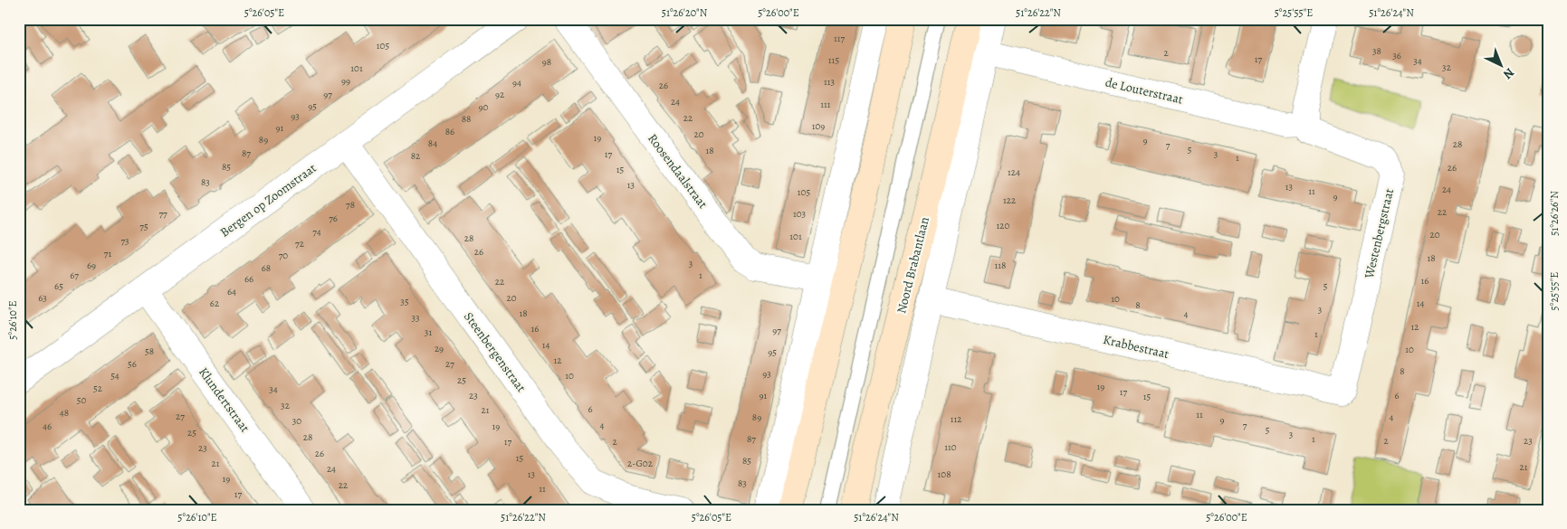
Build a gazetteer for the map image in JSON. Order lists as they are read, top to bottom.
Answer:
{
  "streets": {
    "main road": ["Noord Brabantlaan"],
    "street": [
      "de Louterstraat",
      "Roosendaalstraat",
      "Bergen op Zoomstraat",
      "Westenbergstraat",
      "Krabbestraat",
      "Steenbergenstraat",
      "Klundertstraat"
    ]
  },
  "crossings": [
    ["de Louterstraat", "Westenbergstraat"],
    ["de Louterstraat", "Noord Brabantlaan"],
    ["Bergen op Zoomstraat", "Steenbergenstraat"],
    ["Bergen op Zoomstraat", "Klundertstraat"],
    ["Westenbergstraat", "Krabbestraat"],
    ["Noord Brabantlaan", "Krabbestraat"]
  ],
  "house_numbers": [
    "117",
    "105",
    "38",
    "2",
    "36",
    "17",
    "115",
    "34",
    "98",
    "32",
    "101",
    "99",
    "113",
    "94",
    "26",
    "97",
    "92",
    "24",
    "111",
    "95",
    "90",
    "93",
    "22",
    "88",
    "109",
    "91",
    "86",
    "20",
    "19",
    "89",
    "9",
    "84",
    "28",
    "7",
    "5",
    "18",
    "87",
    "17",
    "3",
    "82",
    "1",
    "85",
    "26",
    "15",
    "124",
    "83",
    "13",
    "13",
    "24",
    "11",
    "105",
    "9",
    "122",
    "78",
    "22",
    "77",
    "103",
    "76",
    "120",
    "75",
    "74",
    "20",
    "101",
    "28",
    "73",
    "72",
    "26",
    "71",
    "70",
    "18",
    "3",
    "69",
    "118",
    "68",
    "67",
    "1",
    "66",
    "16",
    "22",
    "65",
    "5",
    "64",
    "63",
    "20",
    "10",
    "35",
    "62",
    "14",
    "8",
    "3",
    "18",
    "4",
    "33",
    "12",
    "16",
    "97",
    "31",
    "1",
    "14",
    "29",
    "10",
    "58",
    "95",
    "12",
    "56",
    "27",
    "8",
    "93",
    "54",
    "10",
    "25",
    "19",
    "52",
    "34",
    "17",
    "23",
    "91",
    "6",
    "15",
    "50",
    "32",
    "6",
    "21",
    "48",
    "11",
    "27",
    "89",
    "4",
    "112",
    "9",
    "30",
    "4",
    "7",
    "46",
    "19",
    "5",
    "25",
    "3",
    "28",
    "87",
    "1",
    "2",
    "23",
    "17",
    "2",
    "110",
    "23",
    "26",
    "15",
    "85",
    "21",
    "2-G02",
    "21",
    "24",
    "13",
    "108",
    "19",
    "83",
    "22",
    "11",
    "17"
  ],
  "north": "bottom right",
  "coordinates": [
    "5°26'05\"E",
    "51°26'20\"N",
    "5°26'00\"E",
    "51°26'22\"N",
    "5°25'55\"E",
    "51°26'24\"N",
    "51°26'26\"N",
    "5°26'10\"E"
  ]
}
